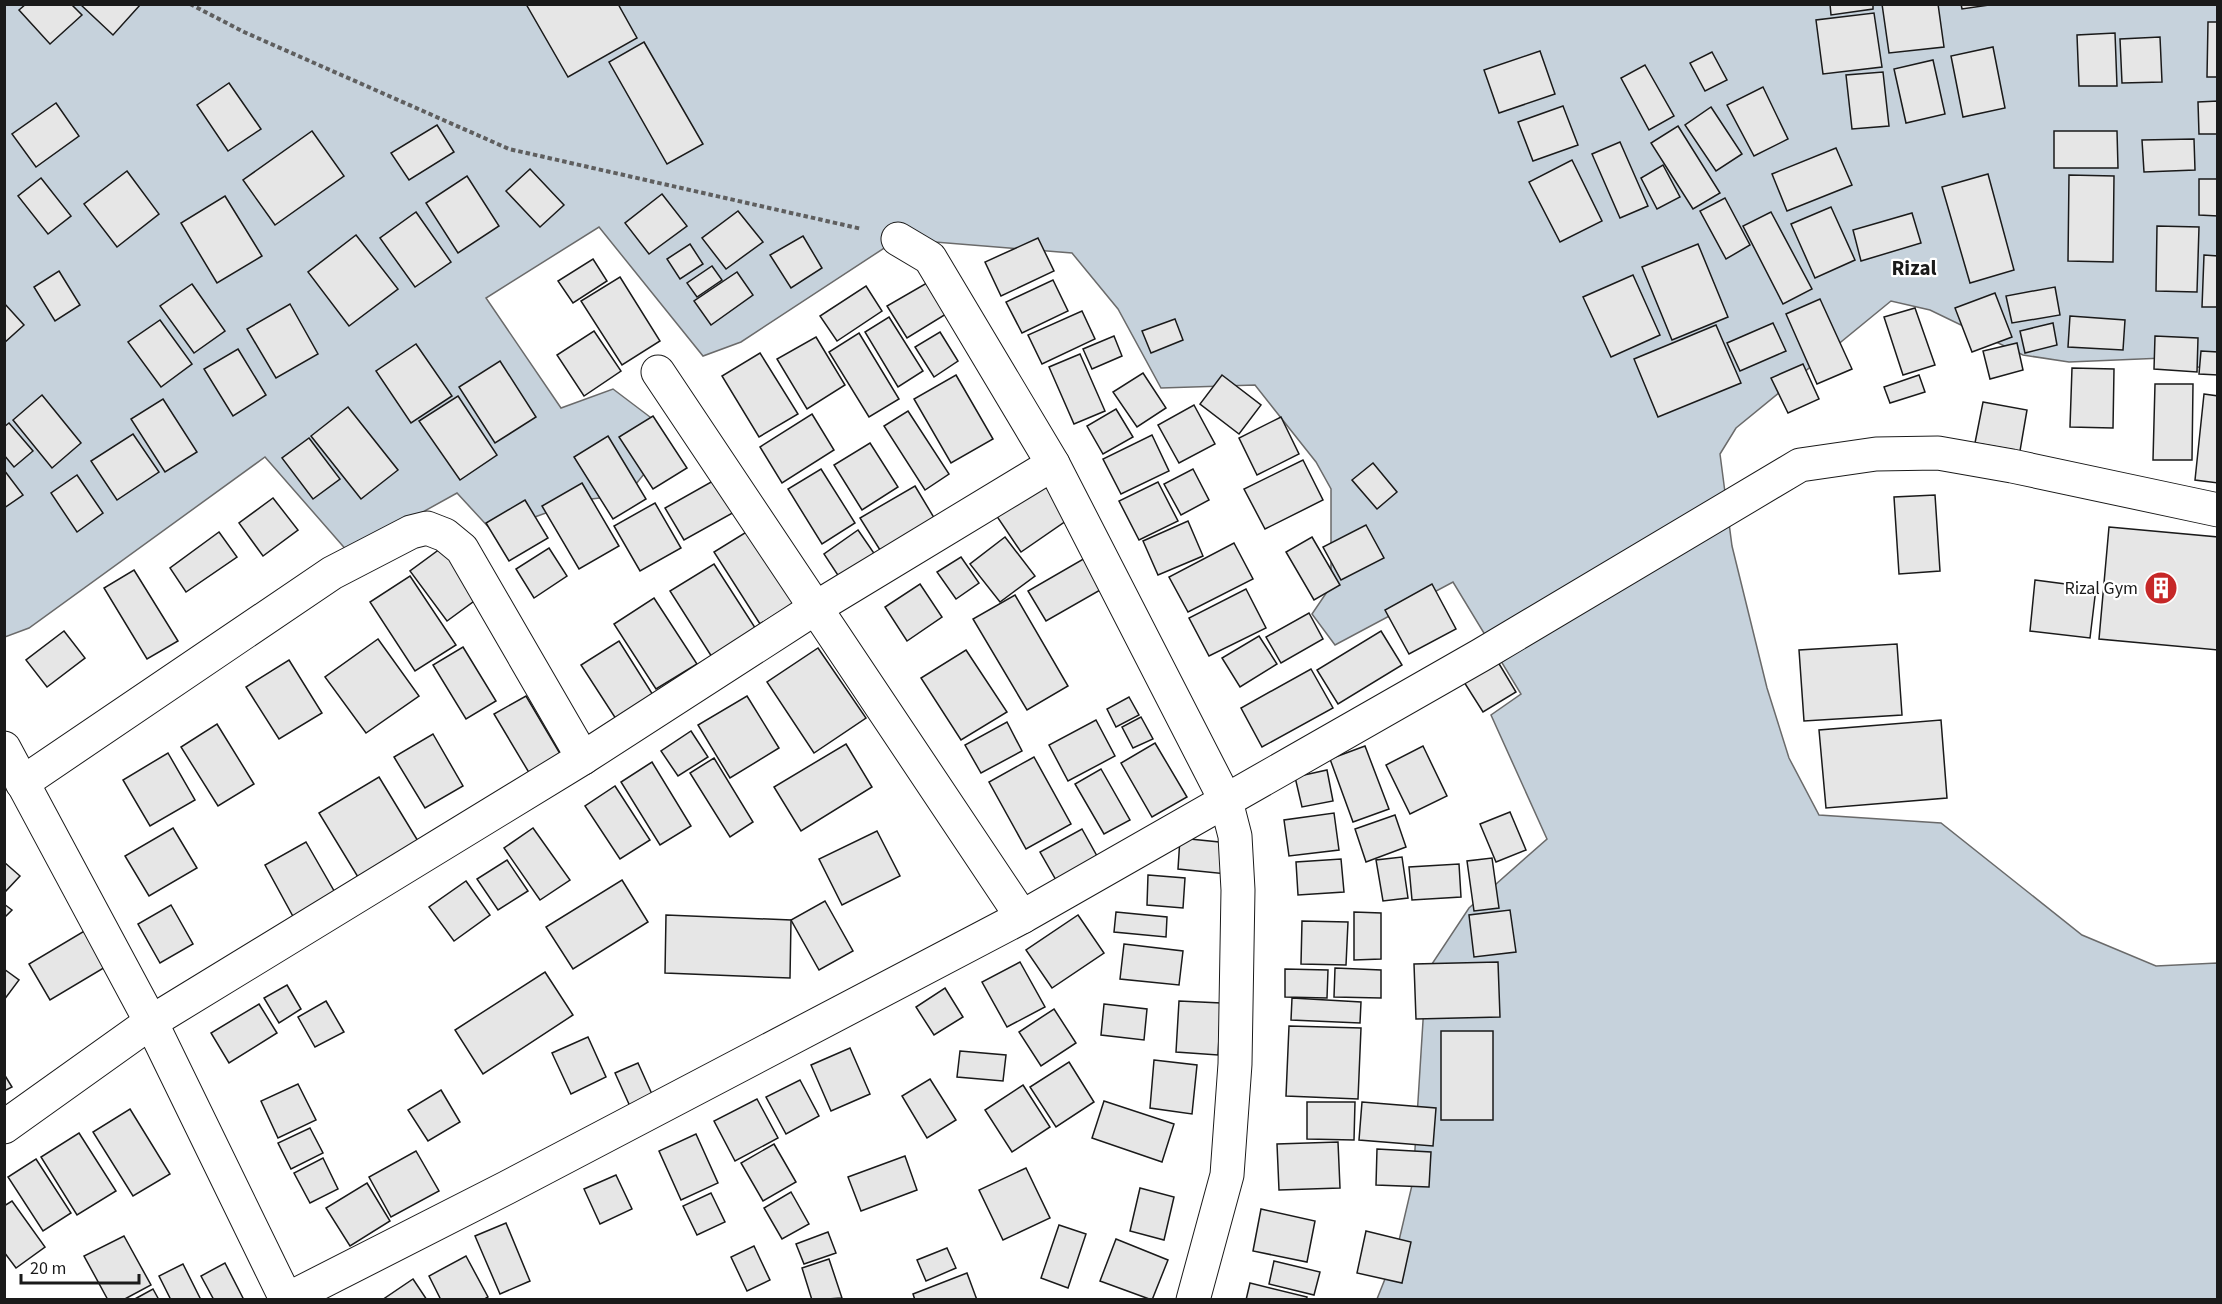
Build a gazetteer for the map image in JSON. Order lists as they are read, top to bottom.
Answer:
{
  "districts": ["Rizal"],
  "places": {
    "building": ["Rizal Gym"]
  },
  "scale_bar": "20 m"
}
